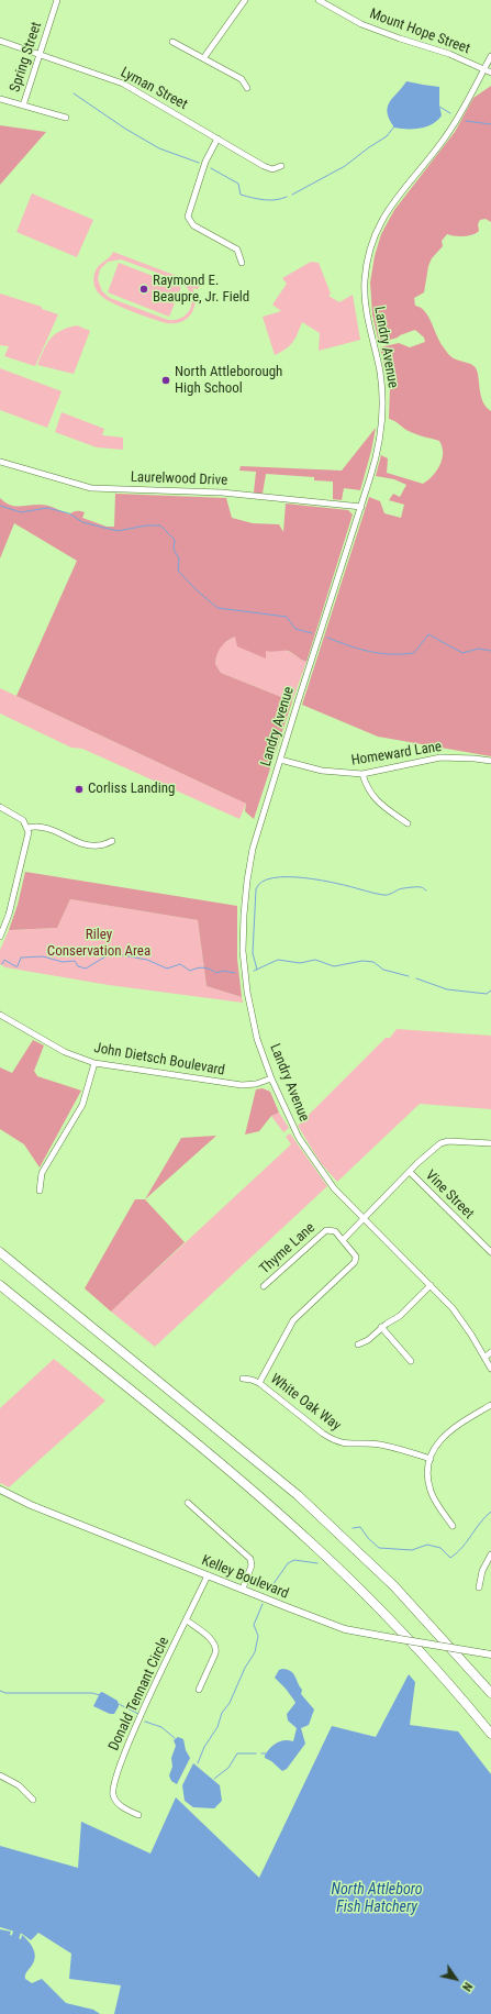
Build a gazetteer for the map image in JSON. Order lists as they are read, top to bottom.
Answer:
{
  "streets": {
    "main road": ["Kelley Boulevard"],
    "street": [
      "Mount Hope Street",
      "Spring Street",
      "Lyman Street",
      "Landry Avenue",
      "Laurelwood Drive",
      "Homeward Lane",
      "John Dietsch Boulevard",
      "Vine Street",
      "Thyme Lane",
      "White Oak Way",
      "Donald Tennant Circle"
    ]
  },
  "crossings": [
    ["Mount Hope Street", "Landry Avenue"],
    ["Spring Street", "Lyman Street"],
    ["Landry Avenue", "Laurelwood Drive"],
    ["Landry Avenue", "Homeward Lane"],
    ["Landry Avenue", "John Dietsch Boulevard"],
    ["Kelley Boulevard", "Donald Tennant Circle"]
  ],
  "water": ["North Attleboro Fish Hatchery"],
  "parks": ["Riley Conservation Area"],
  "places": ["Raymond E. Beaupre, Jr. Field", "North Attleborough High School", "Corliss Landing"],
  "north": "bottom right"
}
